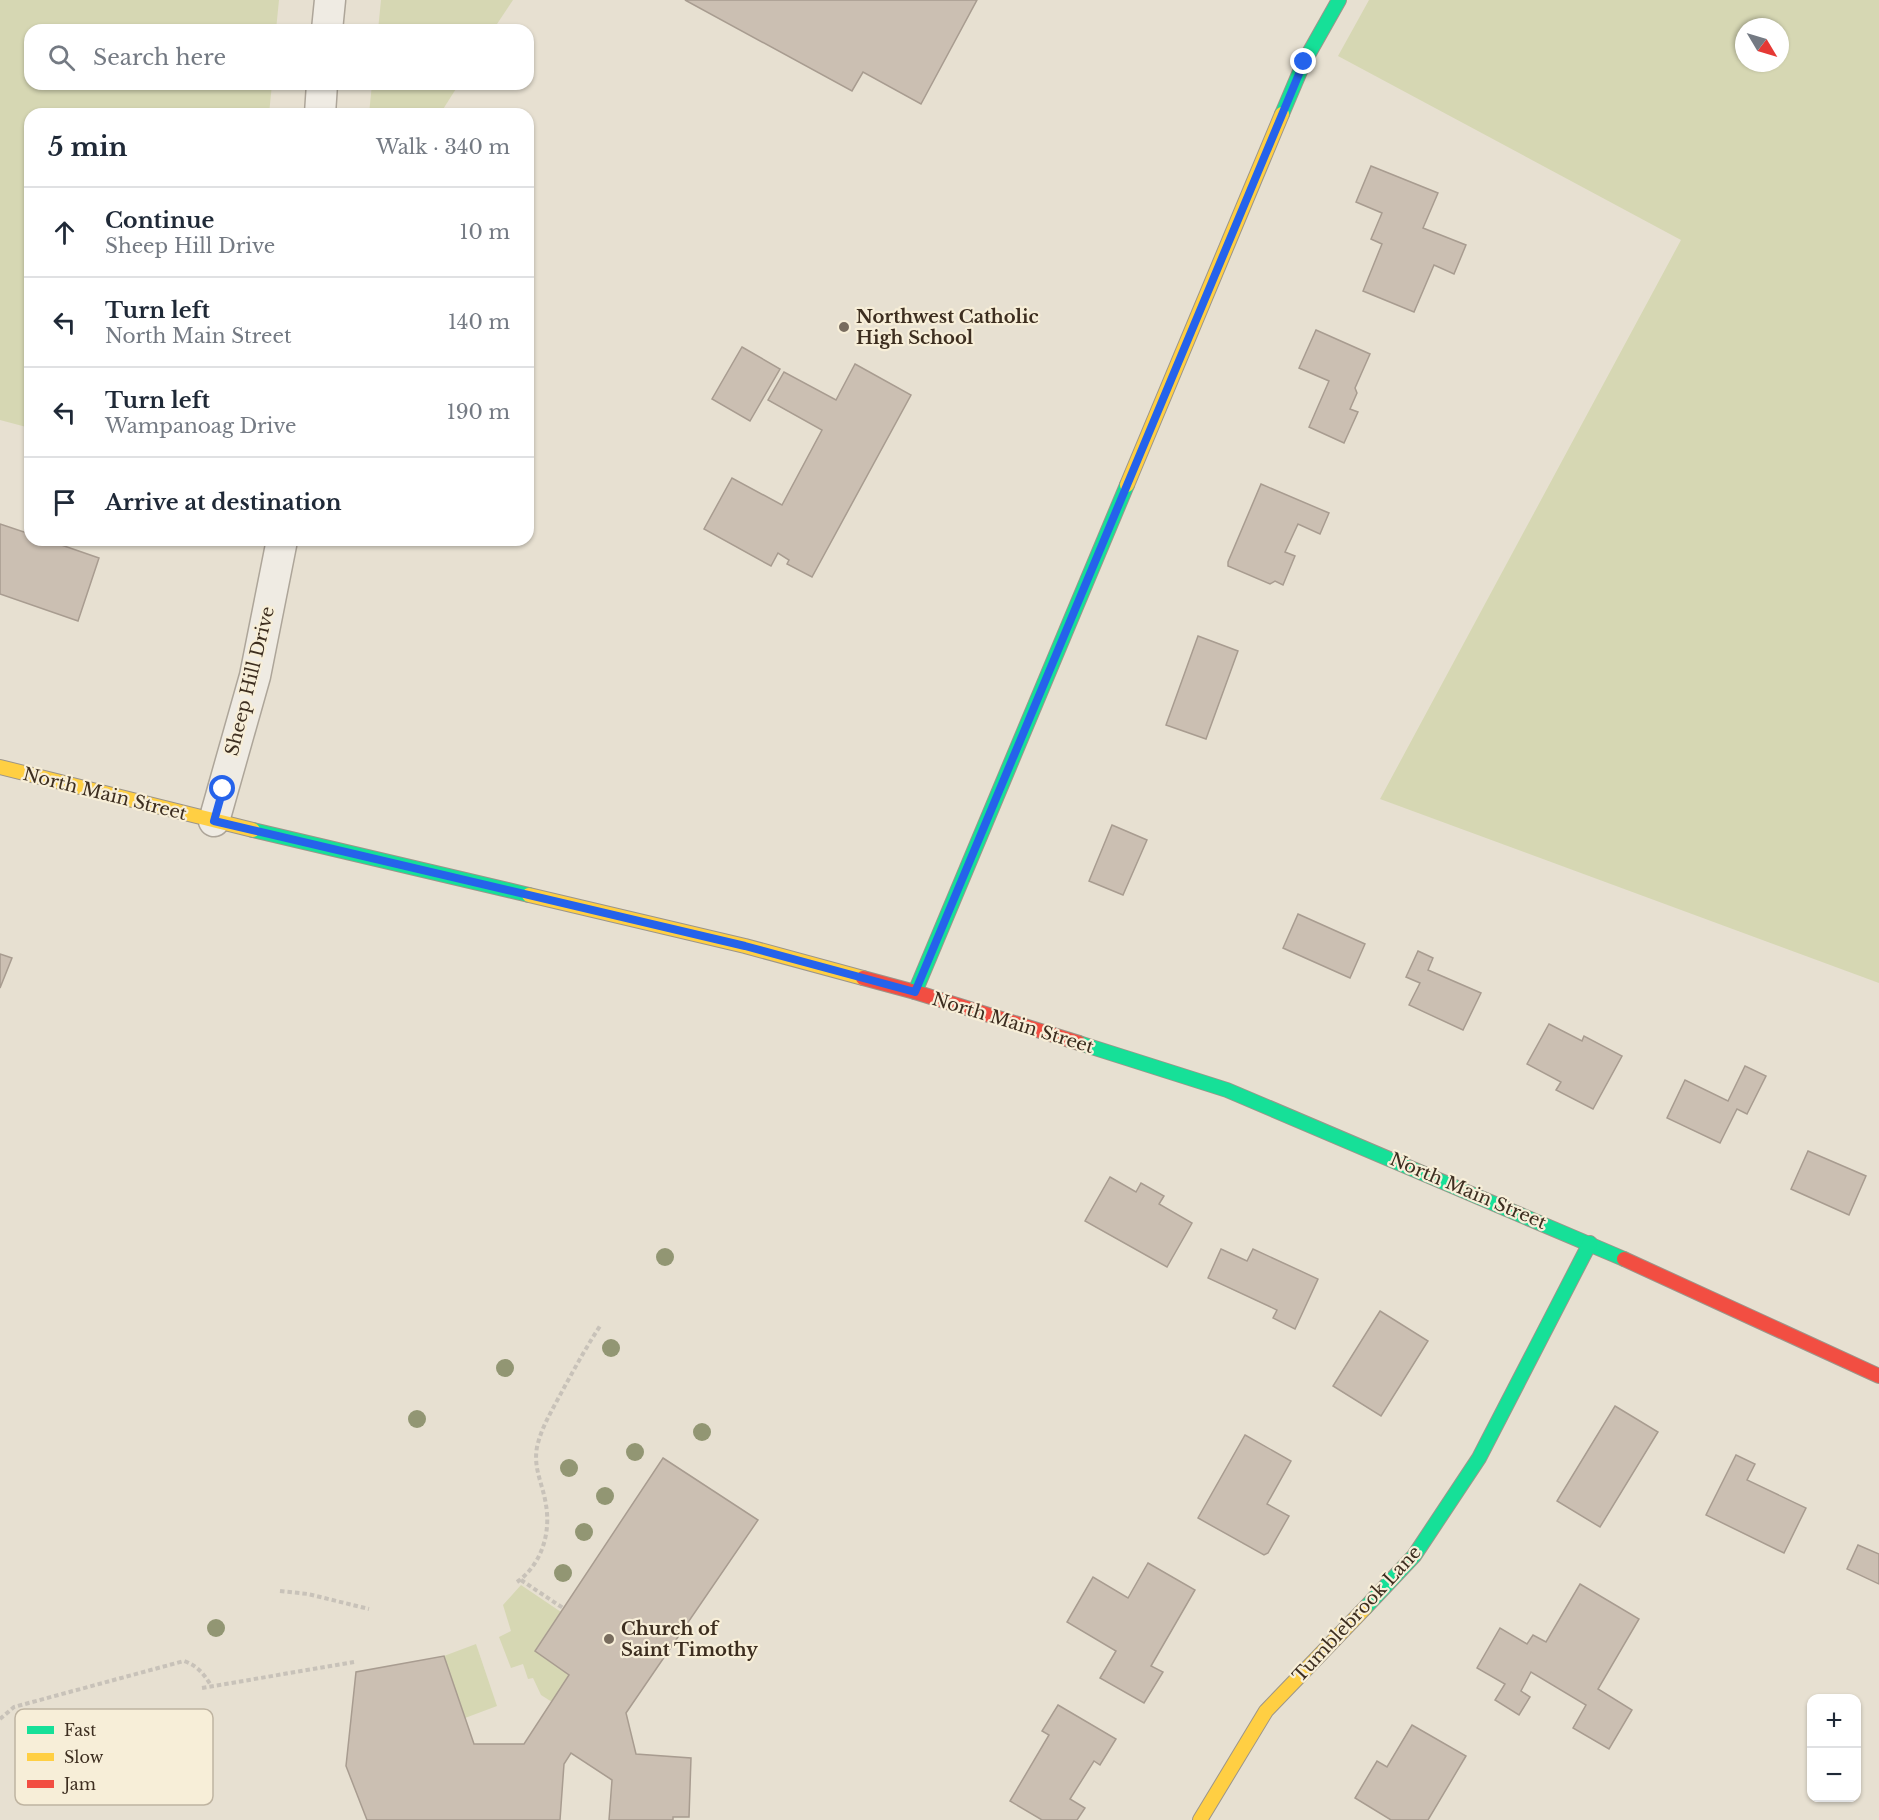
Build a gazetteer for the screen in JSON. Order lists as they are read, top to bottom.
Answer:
{
  "streets": {
    "main road": ["North Main Street", "Tumblebrook Lane"],
    "street": ["Sheep Hill Drive"]
  },
  "crossings": [
    ["Sheep Hill Drive", "North Main Street"],
    ["North Main Street", "Tumblebrook Lane"]
  ],
  "places": ["Northwest Catholic High School", "Church of Saint Timothy"],
  "legend": ["Fast", "Slow", "Jam"],
  "north": "bottom right",
  "page": {
    "search": "Search here",
    "heading": ["5 min", "Walk · 340 m"],
    "list": [
      ["Continue", "Sheep Hill Drive", "10 m"],
      ["Turn left", "North Main Street", "140 m"],
      ["Turn left", "Wampanoag Drive", "190 m"],
      "Arrive at destination"
    ],
    "map_buttons": ["+", "−"]
  }
}
